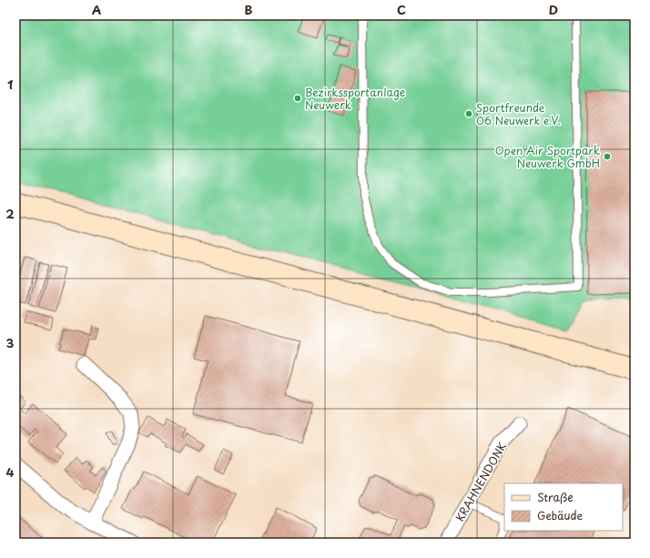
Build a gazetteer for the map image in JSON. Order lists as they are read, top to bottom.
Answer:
{
  "streets": {
    "street": ["KRAHNENDONK"]
  },
  "places": ["Bezirkssportanlage Neuwerk", "Sportfreunde 06 Neuwerk e.V.", "Open Air Sportpark Neuwerk GmbH"],
  "legend": ["Straße", "Gebäude"],
  "grid": {
    "columns": [
      "A",
      "B",
      "C",
      "D"
    ],
    "rows": [
      "1",
      "2",
      "3",
      "4"
    ]
  }
}
